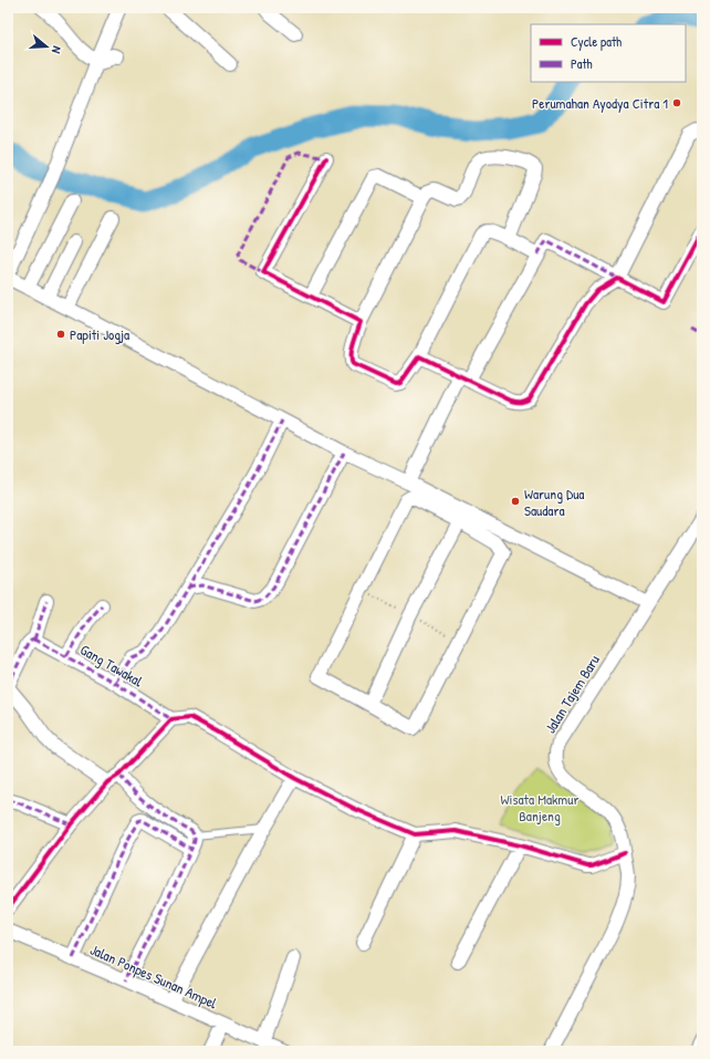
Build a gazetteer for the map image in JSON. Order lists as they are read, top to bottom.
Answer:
{
  "streets": {
    "street": ["Gang Tawakal", "Jalan Tajem Baru", "Jalan Ponpes Sunan Ampel"]
  },
  "parks": ["Wisata Makmur Banjeng"],
  "places": ["Perumahan Ayodya Citra 1", "Papiti Jogja", "Warung Dua Saudara"],
  "legend": ["Cycle path", "Path"],
  "north": "right"
}
